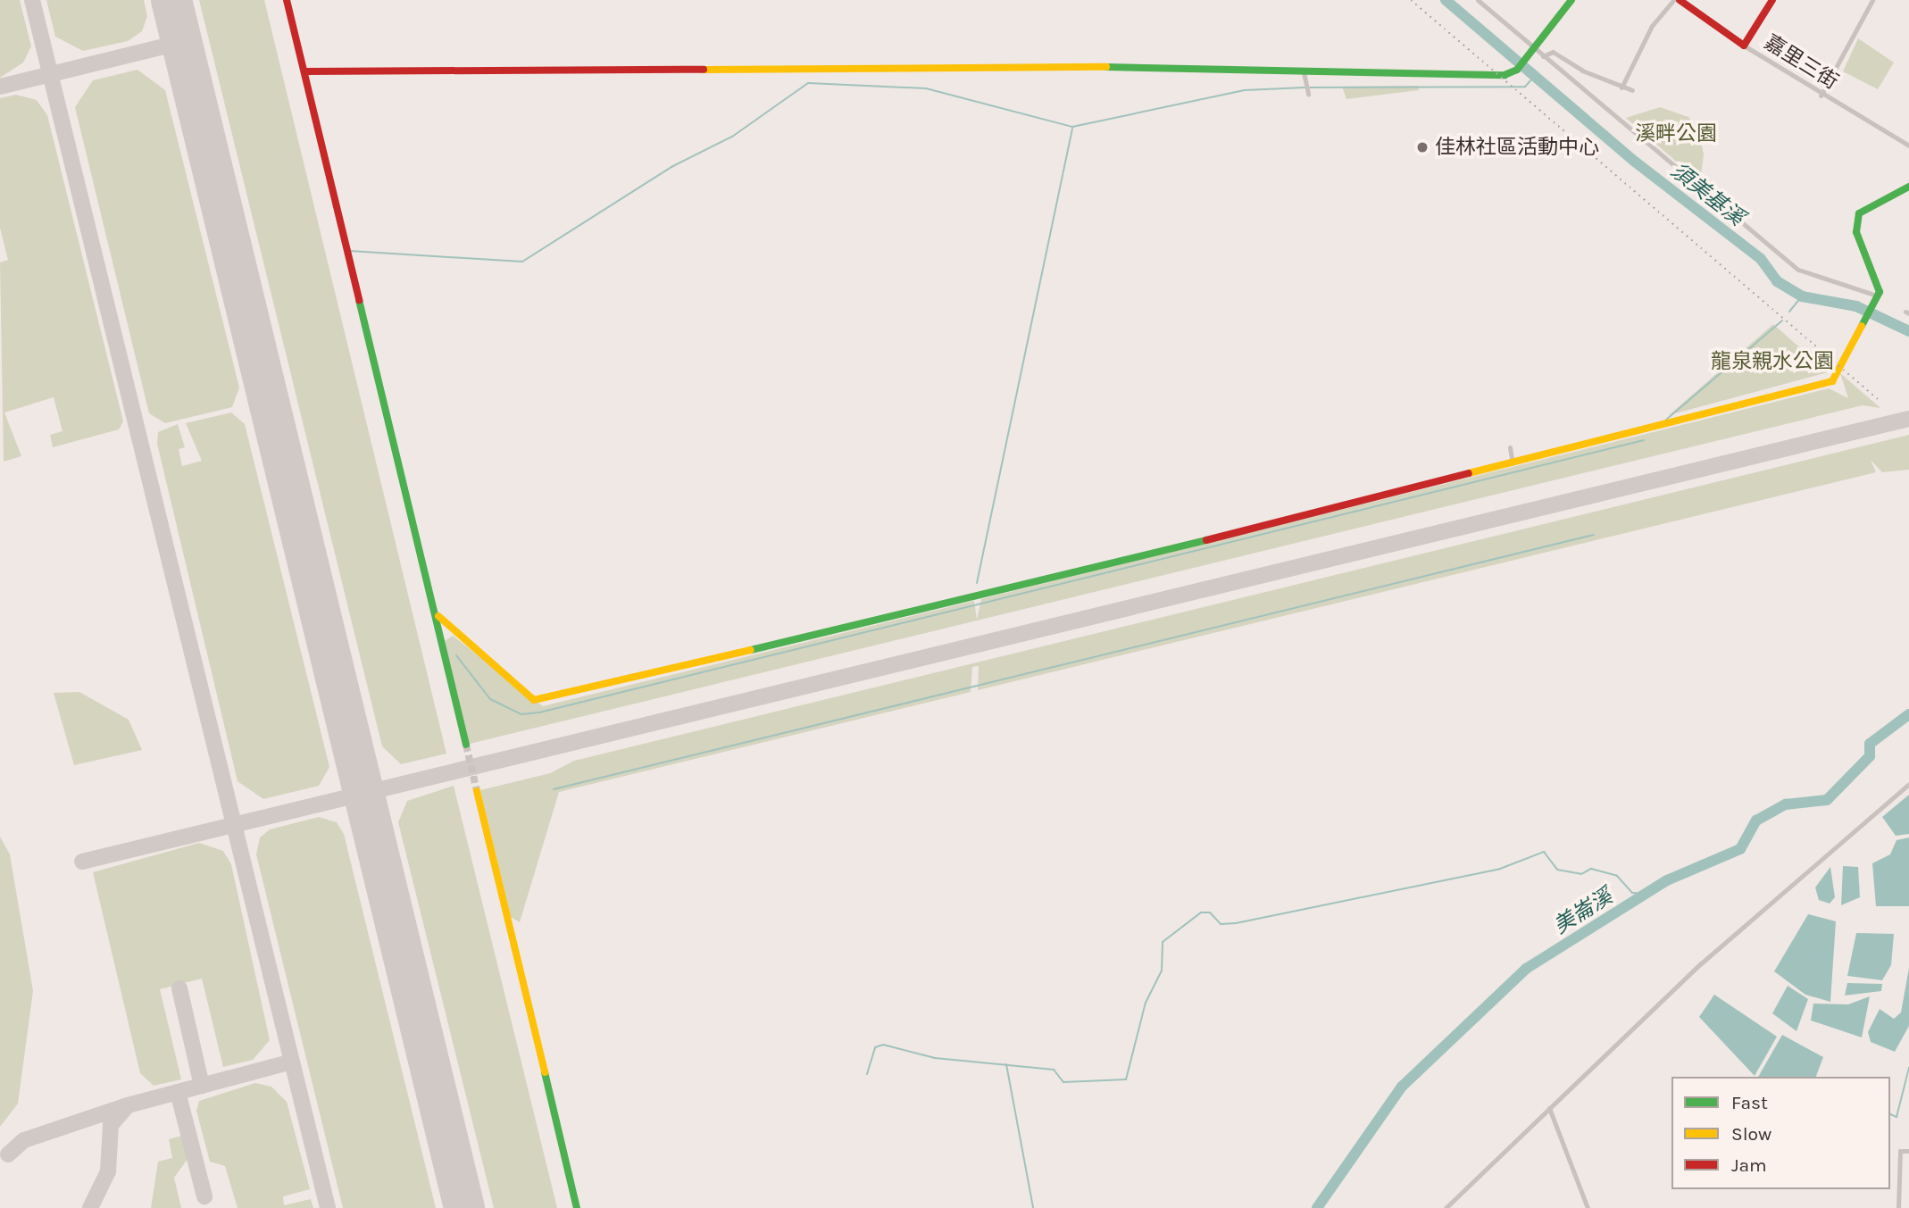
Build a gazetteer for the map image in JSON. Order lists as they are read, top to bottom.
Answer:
{
  "streets": {
    "street": ["嘉里三街"]
  },
  "water": ["須美基溪", "美崙溪"],
  "parks": ["溪畔公園", "龍泉親水公園"],
  "places": ["佳林社區活動中心"],
  "legend": ["Fast", "Slow", "Jam"]
}
